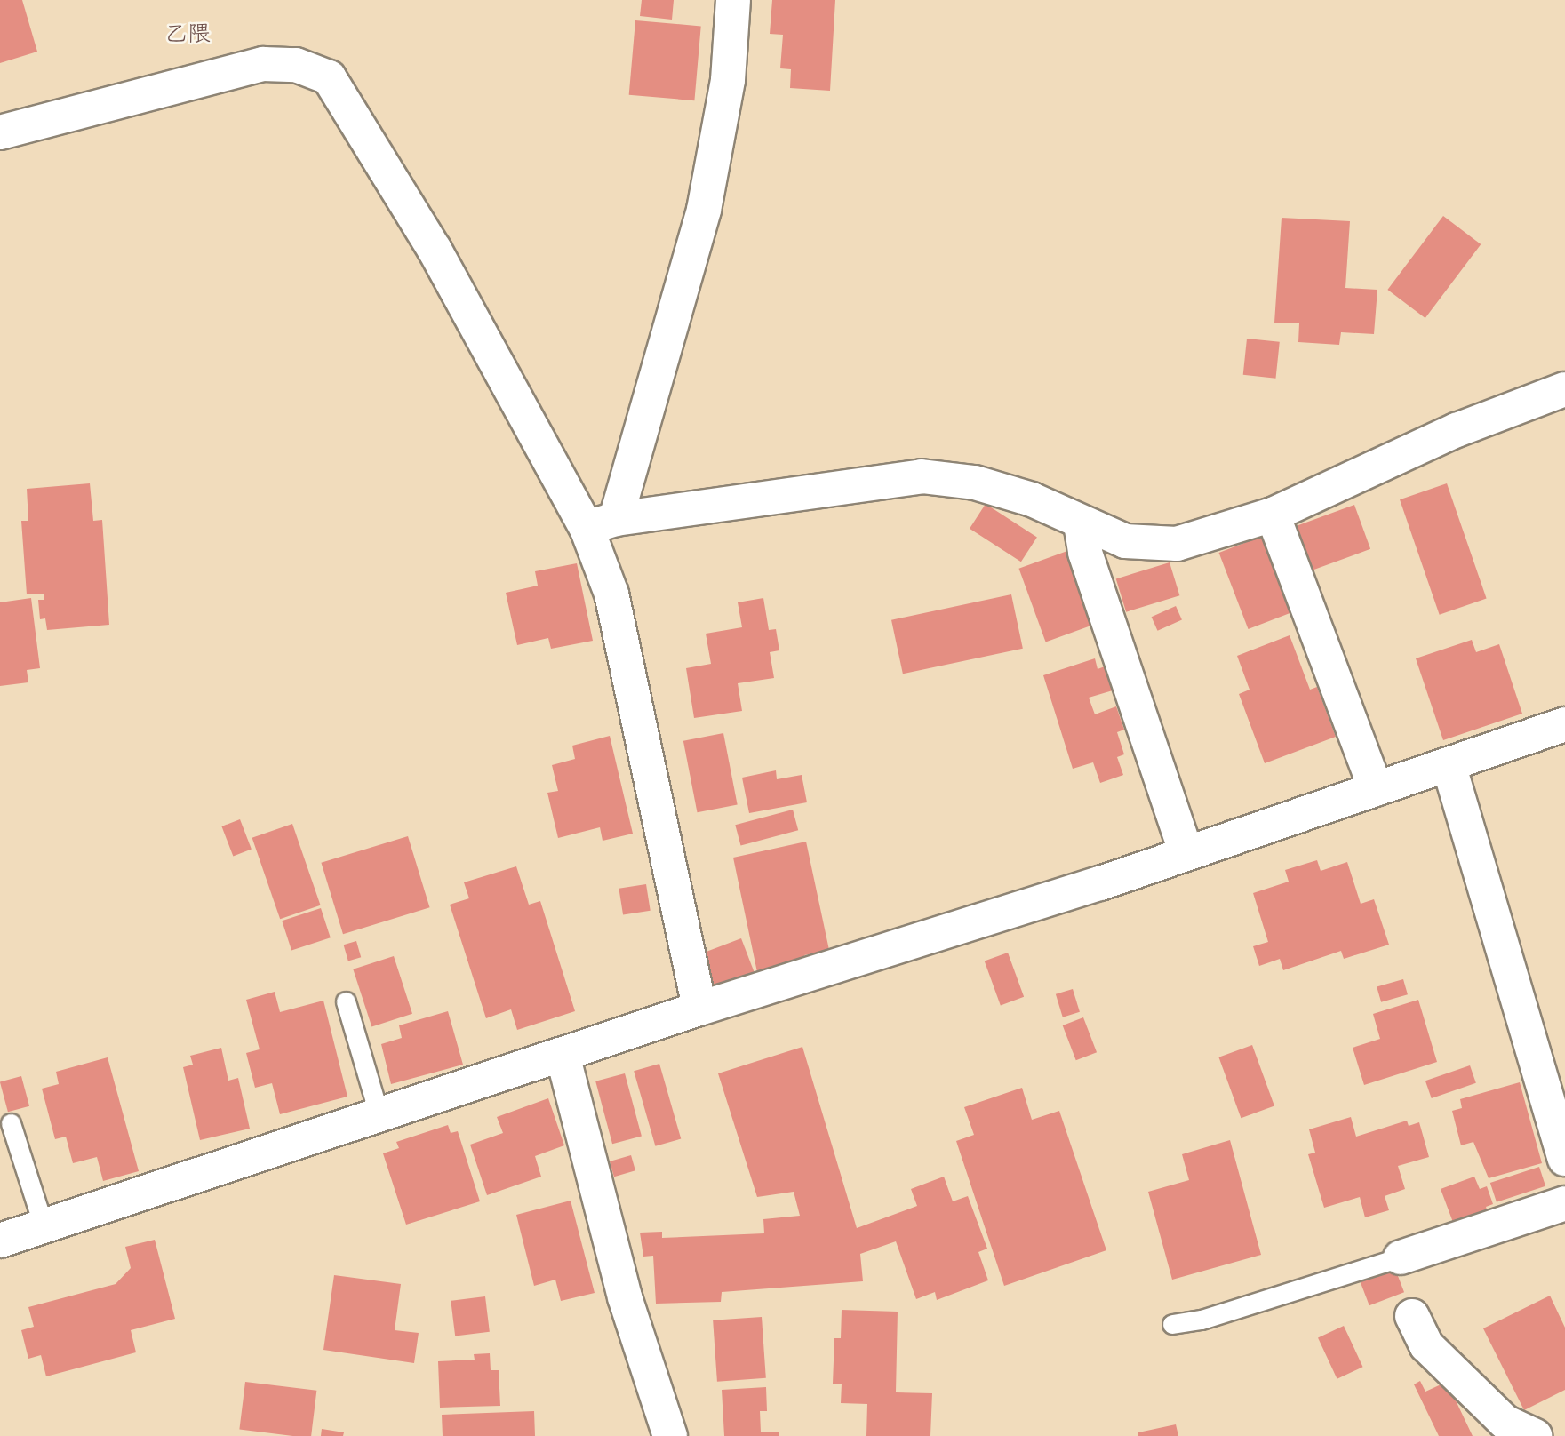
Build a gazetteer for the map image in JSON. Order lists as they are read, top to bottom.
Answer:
{
  "districts": ["乙隈"]
}
